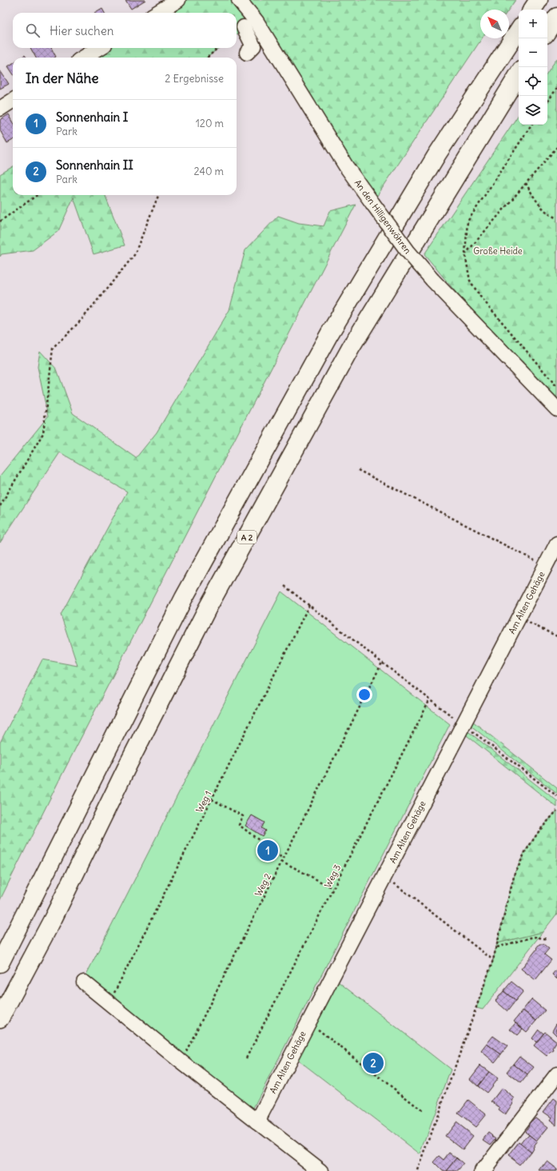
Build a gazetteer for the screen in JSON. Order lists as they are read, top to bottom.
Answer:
{
  "streets": {
    "highway": ["A 2"],
    "street": ["An den Hilligenwöhren", "Am Alten Gehäge"],
    "path": ["Weg 1", "Weg 3", "Weg 2"]
  },
  "parks": ["Große Heide"],
  "north": "top left",
  "page": {
    "map_buttons": ["+", "−"],
    "search": "Hier suchen",
    "heading": ["In der Nähe", "2 Ergebnisse"],
    "list": [
      {
        "mark": "1",
        "name": "Sonnenhain I",
        "note": "Park",
        "value": "120 m"
      },
      {
        "mark": "2",
        "name": "Sonnenhain II",
        "note": "Park",
        "value": "240 m"
      }
    ],
    "pins": ["1", "2"]
  }
}
